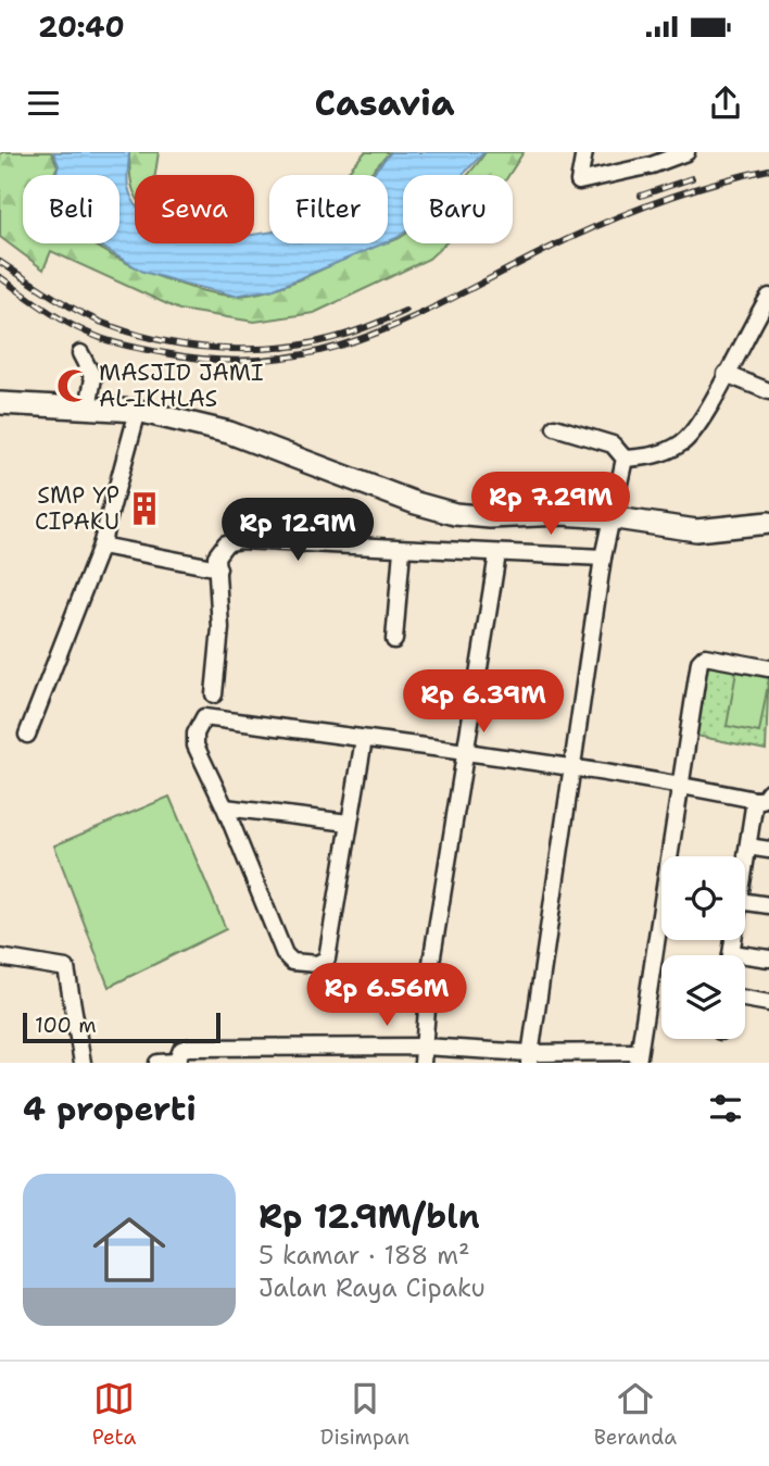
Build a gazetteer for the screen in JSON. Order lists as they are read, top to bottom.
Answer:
{
  "places": {
    "mosque": ["MASJID JAMI AL-IKHLAS"],
    "building": ["SMP YP CIPAKU"]
  },
  "scale_bar": "100 m",
  "page": {
    "status": "20:40",
    "header": "Casavia",
    "chip": [
      "Beli",
      "Sewa",
      "Filter",
      "Baru"
    ],
    "price": [
      "Rp 7.29M",
      "Rp 12.9M",
      "Rp 6.39M",
      "Rp 6.56M"
    ],
    "scale": "100 m",
    "heading": "4 properti",
    "list": [
      {
        "name": "Rp 12.9M/bln",
        "note": "5 kamar · 188 m² · Jalan Raya Cipaku"
      }
    ],
    "tabs": ["Peta", "Disimpan", "Beranda"]
  }
}
